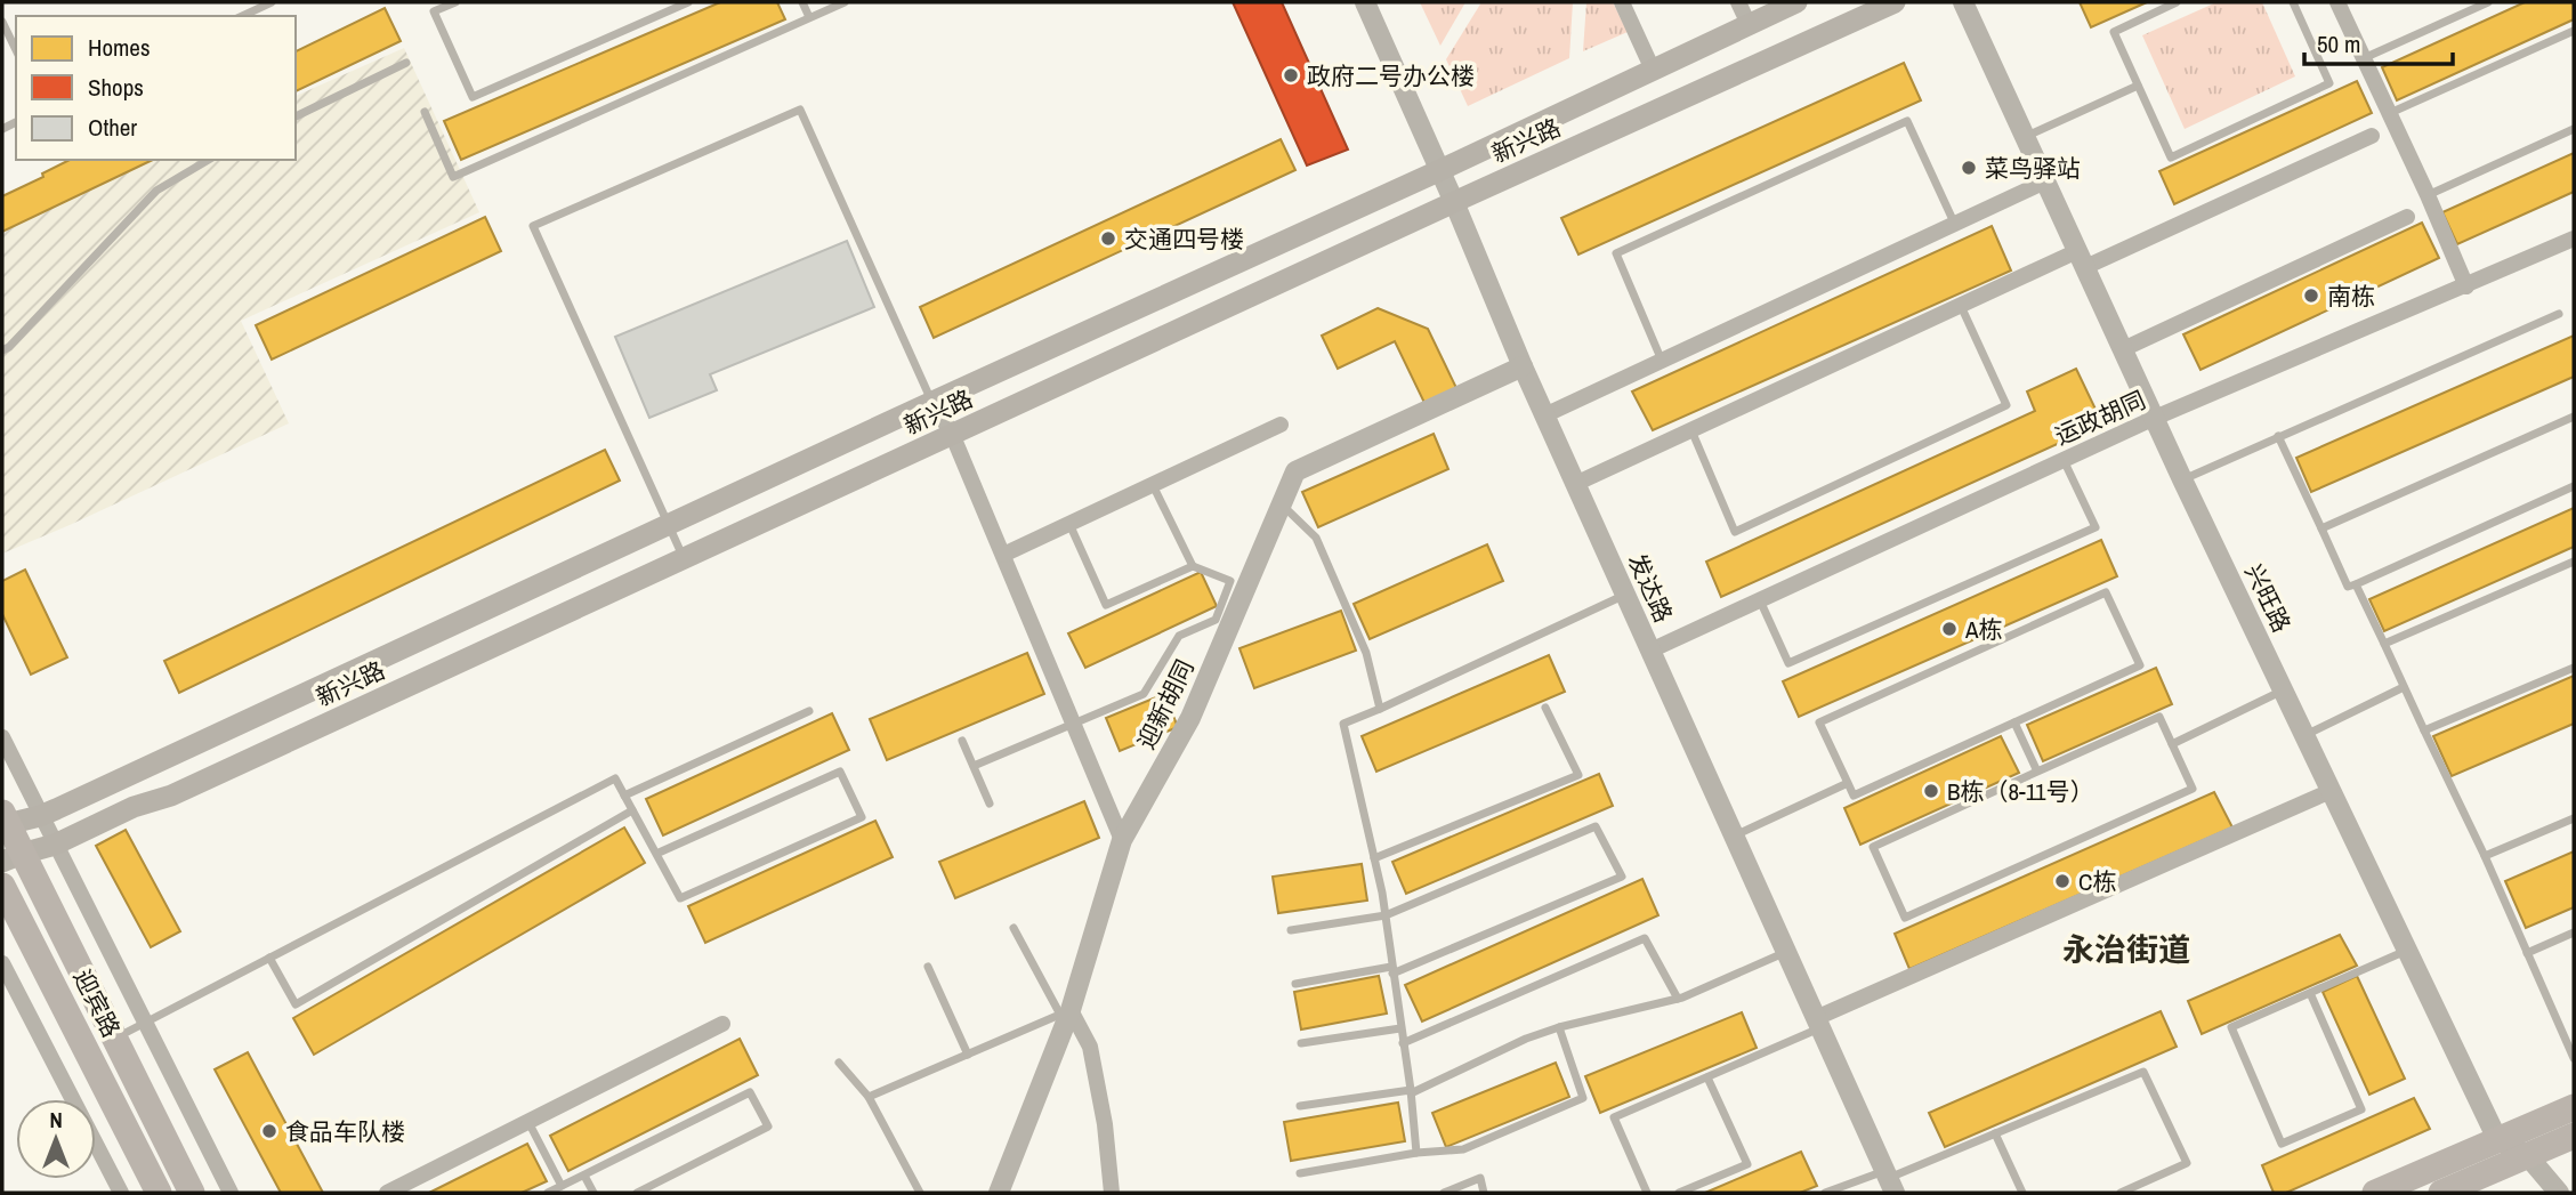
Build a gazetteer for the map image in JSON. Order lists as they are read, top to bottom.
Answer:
{
  "streets": {
    "main road": ["新兴路", "迎宾路"],
    "street": [
      "运政胡同",
      "发达路",
      "兴旺路",
      "迎新胡同"
    ]
  },
  "crossings": [
    ["新兴路", "发达路"],
    ["新兴路", "迎宾路"],
    ["运政胡同", "发达路"],
    ["运政胡同", "兴旺路"],
    ["发达路", "迎新胡同"]
  ],
  "districts": ["永治街道"],
  "places": [
    "政府二号办公楼",
    "菜鸟驿站",
    "交通四号楼",
    "南栋",
    "A栋",
    "B栋（8-11号）",
    "C栋",
    "食品车队楼"
  ],
  "legend": ["Homes", "Shops", "Other"],
  "scale_bar": "50 m",
  "north": "top"
}
